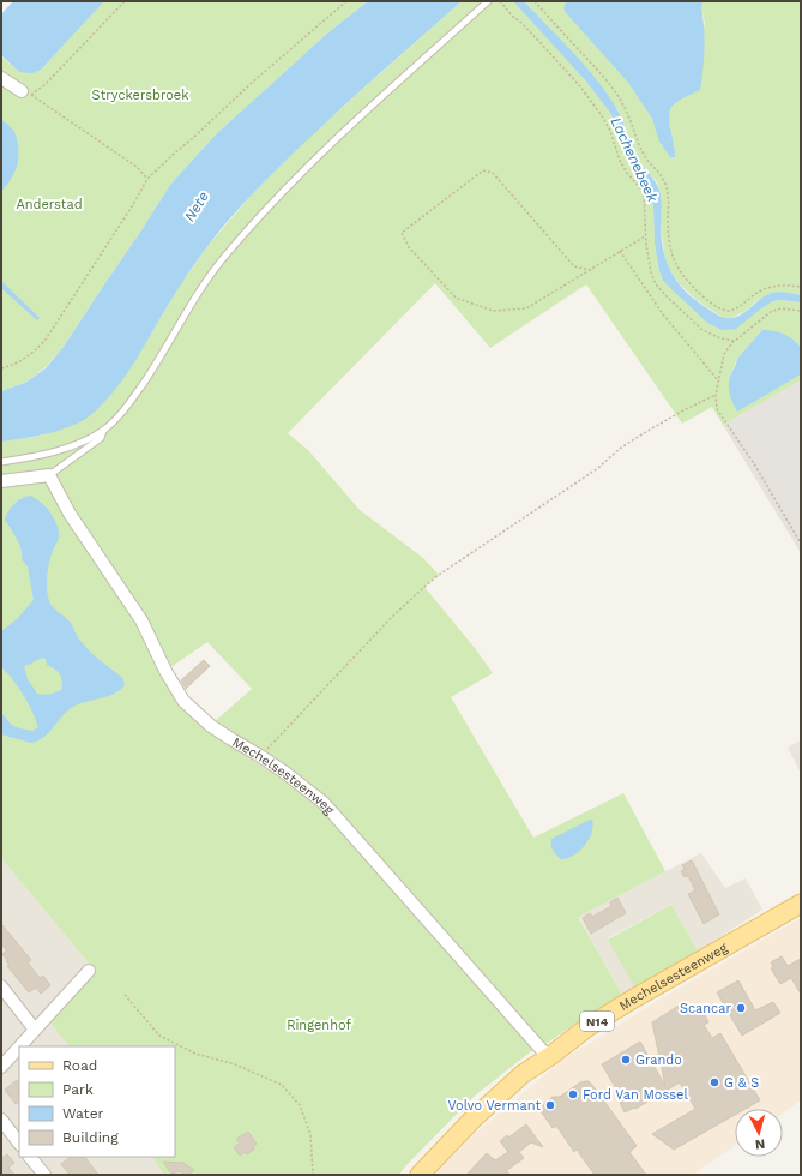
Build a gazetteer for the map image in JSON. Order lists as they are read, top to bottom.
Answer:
{
  "streets": {
    "main road": ["Mechelsesteenweg", "N14"]
  },
  "water": ["Lachenebeek", "Nete"],
  "parks": ["Stryckersbroek", "Anderstad", "Ringenhof"],
  "places": [
    "Scancar",
    "Grando",
    "G & S",
    "Ford Van Mossel",
    "Volvo Vermant"
  ],
  "legend": [
    "Road",
    "Park",
    "Water",
    "Building"
  ],
  "north": "bottom"
}
